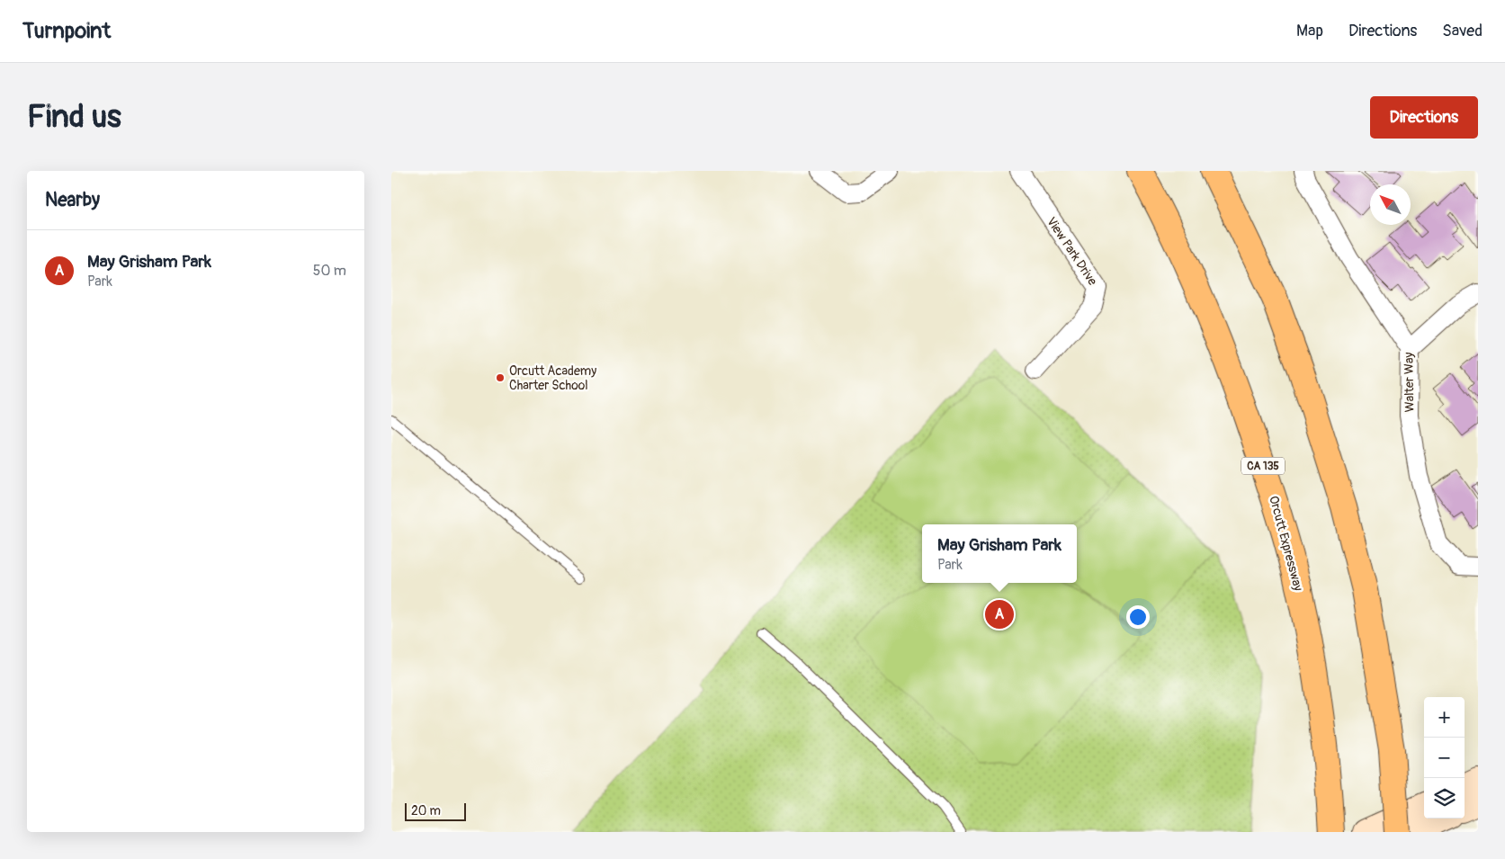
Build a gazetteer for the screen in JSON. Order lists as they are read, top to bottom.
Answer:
{
  "streets": {
    "highway": ["CA 135", "Orcutt Expressway"],
    "street": ["View Park Drive", "Walter Way"]
  },
  "places": ["Orcutt Academy Charter School"],
  "scale_bar": "20 m",
  "north": "top left",
  "page": {
    "header": "Turnpoint",
    "nav": ["Map", "Directions", "Saved"],
    "buttons": "Directions",
    "title": "Find us",
    "heading": "Nearby",
    "list": [
      {
        "mark": "A",
        "name": "May Grisham Park",
        "note": "Park",
        "value": "50 m"
      }
    ],
    "popup": ["May Grisham Park", "Park"],
    "pins": "A",
    "map_buttons": ["+", "−"],
    "scale": "20 m"
  }
}
